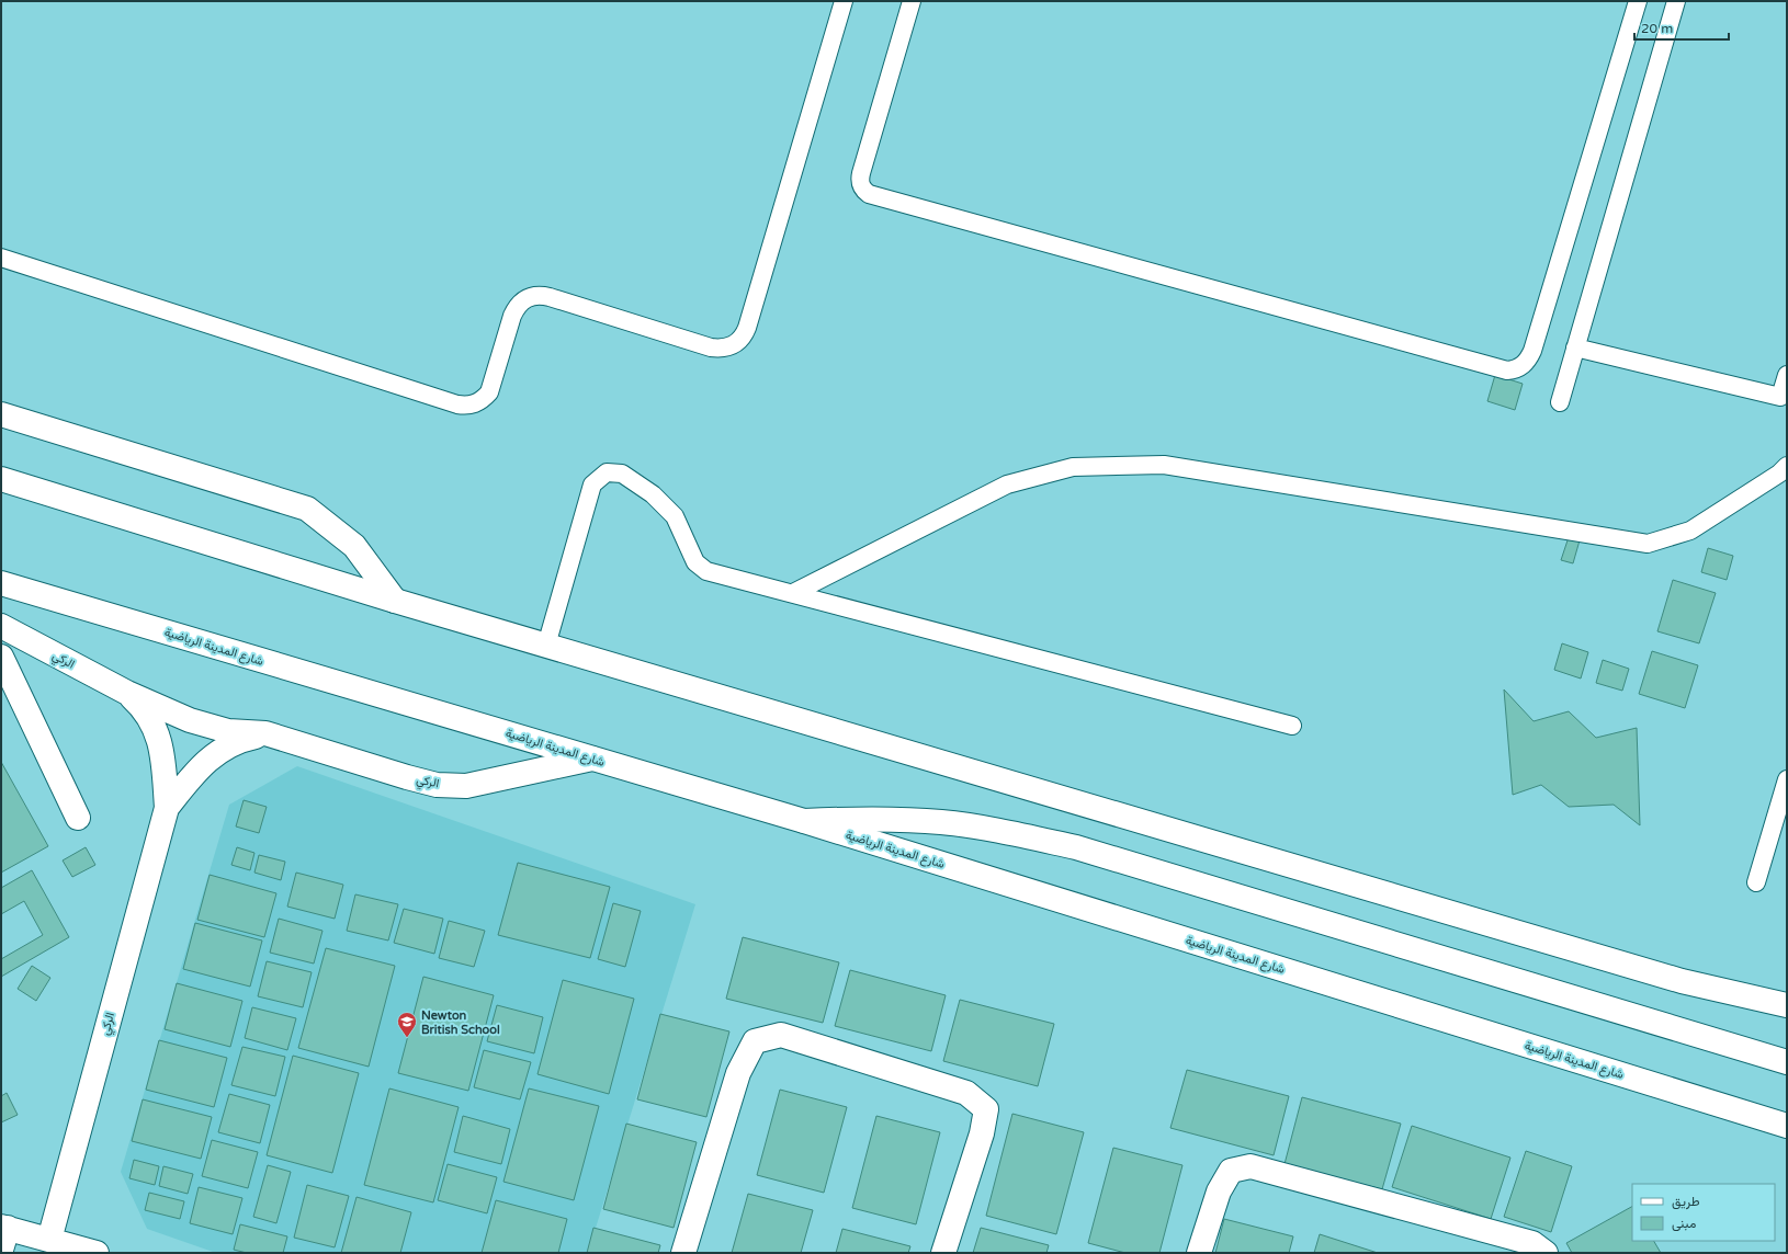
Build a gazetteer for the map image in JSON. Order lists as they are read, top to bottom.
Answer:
{
  "streets": {
    "main road": ["شارع المدينة الرياضية", "الركي"]
  },
  "crossings": [
    ["شارع المدينة الرياضية", "الركي"]
  ],
  "places": {
    "school or university": ["Newton British School"]
  },
  "legend": ["طريق", "مبنى"],
  "scale_bar": "20 m"
}
